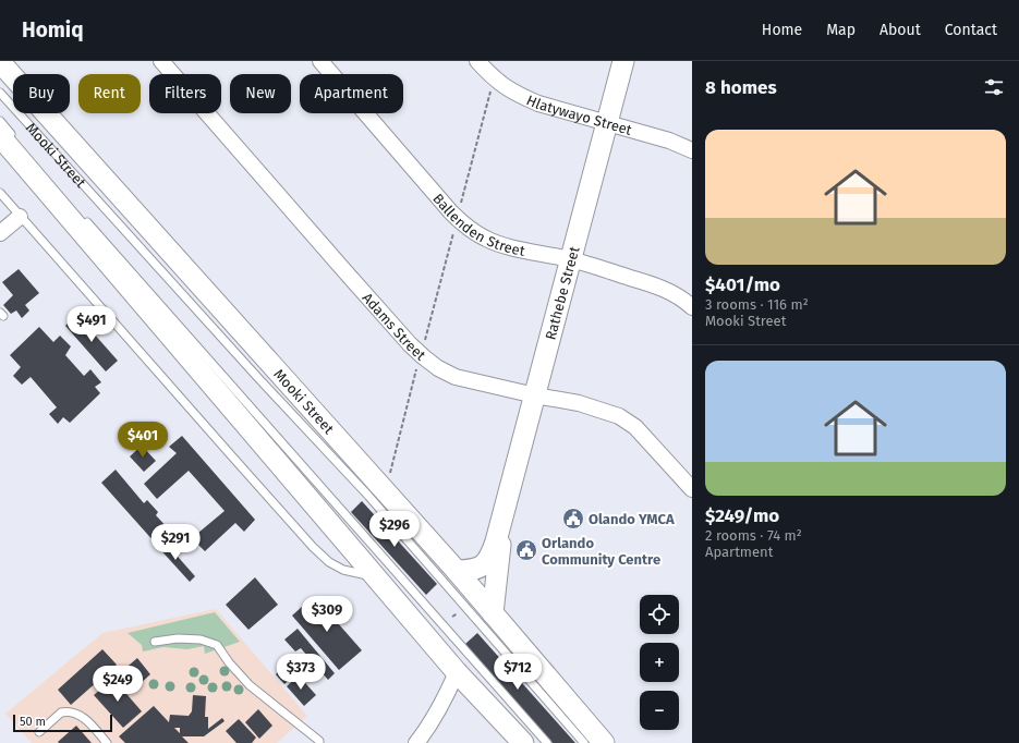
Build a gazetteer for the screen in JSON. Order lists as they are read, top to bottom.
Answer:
{
  "streets": {
    "main road": ["Mooki Street", "Rathebe Street"],
    "street": ["Hlatywayo Street", "Ballenden Street", "Adams Street"]
  },
  "crossings": [
    ["Hlatywayo Street", "Rathebe Street"],
    ["Mooki Street", "Rathebe Street"],
    ["Ballenden Street", "Rathebe Street"],
    ["Rathebe Street", "Adams Street"]
  ],
  "places": {
    "public building": ["Olando YMCA", "Orlando Community Centre"]
  },
  "scale_bar": "50 m",
  "page": {
    "header": "Homiq",
    "nav": [
      "Home",
      "Map",
      "About",
      "Contact"
    ],
    "heading": "8 homes",
    "chip": [
      "Buy",
      "Rent",
      "Filters",
      "New",
      "Apartment"
    ],
    "list": [
      {
        "name": "$401/mo",
        "note": "3 rooms · 116 m² · Mooki Street"
      },
      {
        "name": "$249/mo",
        "note": "2 rooms · 74 m² · Apartment"
      }
    ],
    "price": [
      "$491",
      "$401",
      "$296",
      "$291",
      "$309",
      "$373",
      "$712",
      "$249"
    ],
    "map_buttons": ["+", "−"],
    "scale": "50 m"
  }
}
